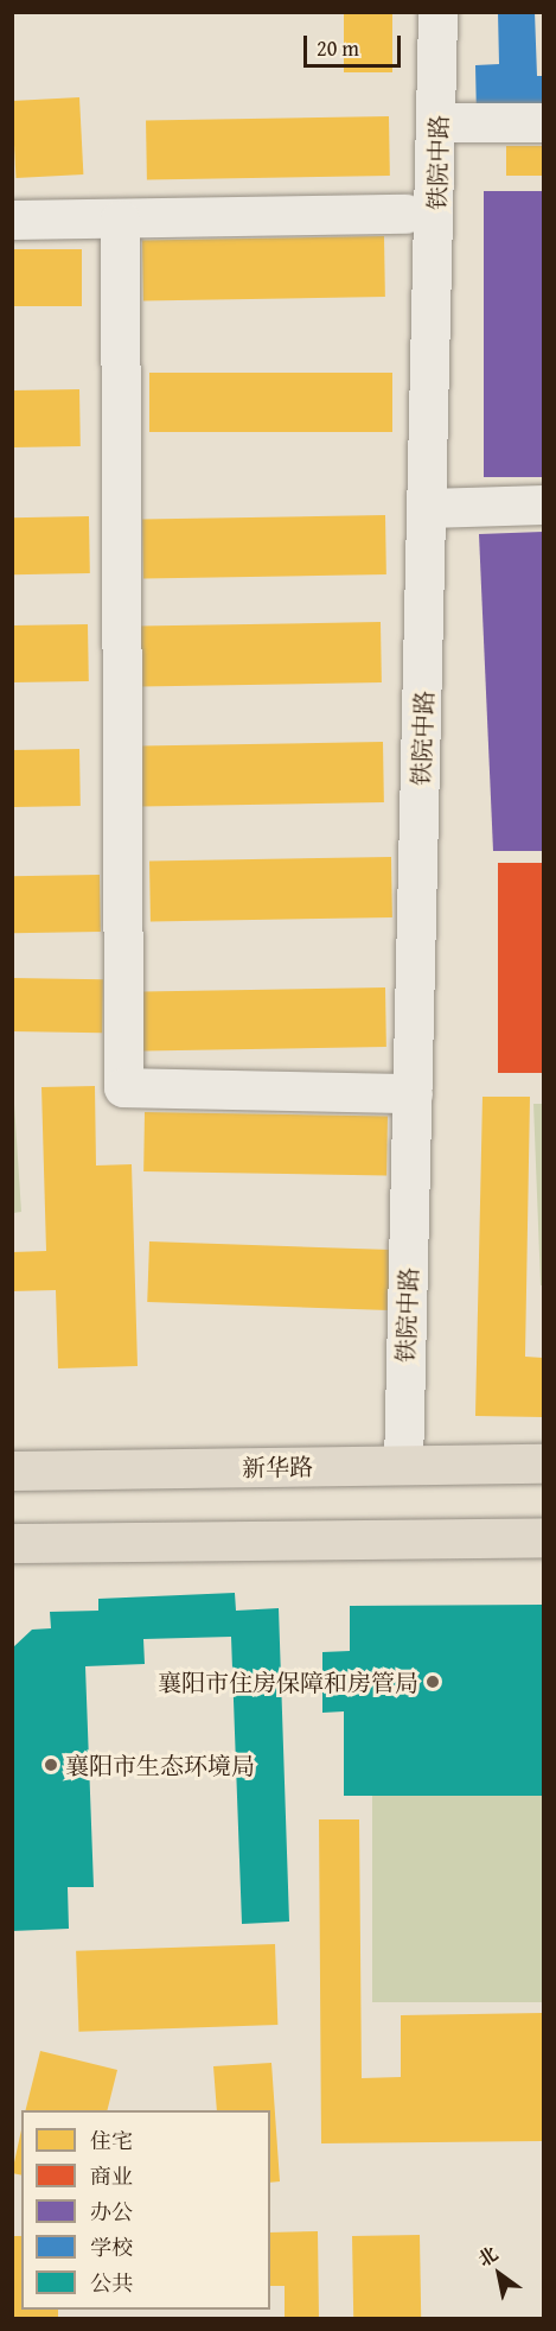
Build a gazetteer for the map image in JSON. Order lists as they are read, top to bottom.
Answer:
{
  "streets": {
    "main road": ["新华路"],
    "street": ["铁院中路"]
  },
  "crossings": [
    ["铁院中路", "新华路"]
  ],
  "places": ["襄阳市住房保障和房管局", "襄阳市生态环境局"],
  "legend": [
    "住宅",
    "商业",
    "办公",
    "学校",
    "公共"
  ],
  "scale_bar": "20 m",
  "north": "top left"
}
